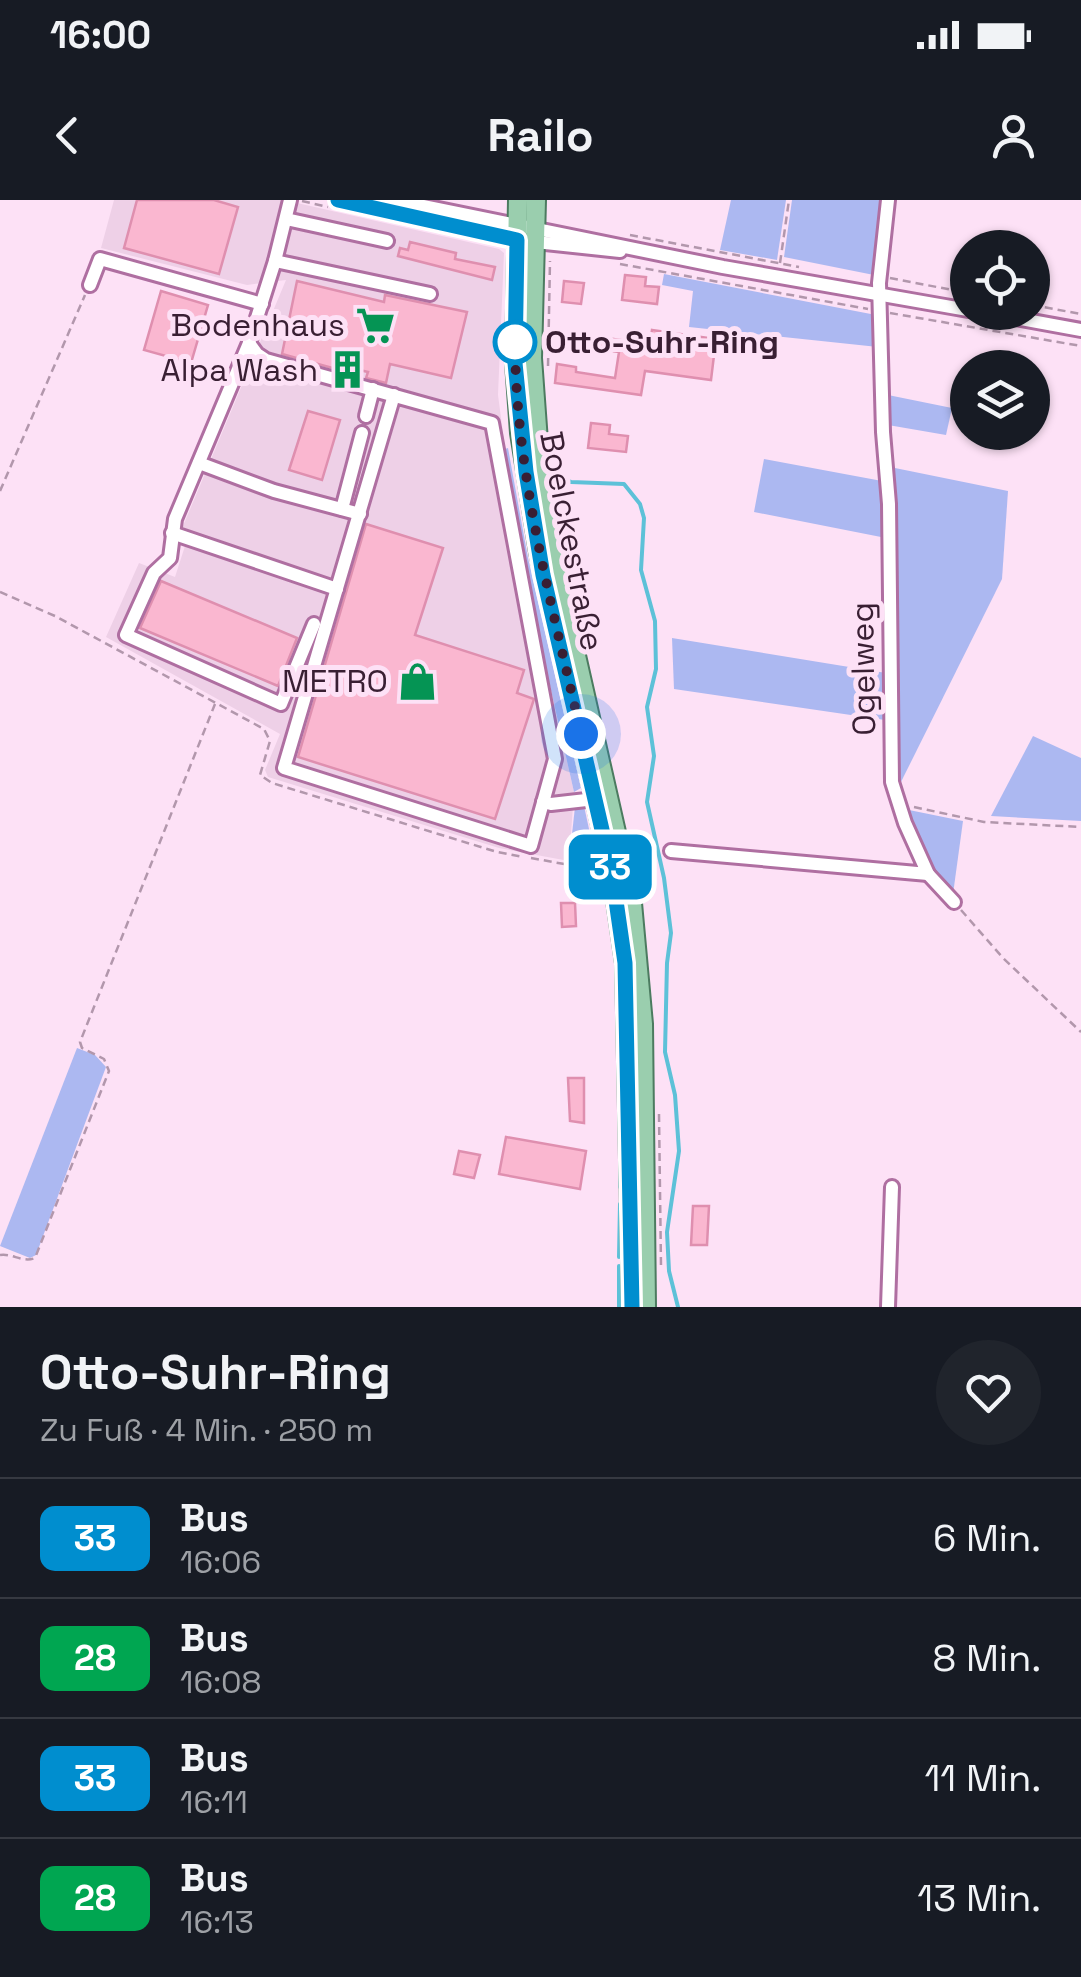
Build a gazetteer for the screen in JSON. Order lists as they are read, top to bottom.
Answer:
{
  "streets": {
    "main road": ["Boelckestraße"],
    "street": ["Ogelweg"]
  },
  "places": {
    "supermarket": ["Bodenhaus"],
    "other": ["Otto-Suhr-Ring"],
    "building": ["Alpa Wash"],
    "shop": ["METRO"]
  },
  "lines": ["bus line 33"],
  "page": {
    "status": "16:00",
    "header": "Railo",
    "on_map": "33",
    "heading": ["Otto-Suhr-Ring", "Zu Fuß · 4 Min. · 250 m"],
    "list": [
      {
        "mark": "33",
        "name": "Bus",
        "note": "16:06",
        "value": "6 Min."
      },
      {
        "mark": "28",
        "name": "Bus",
        "note": "16:08",
        "value": "8 Min."
      },
      {
        "mark": "33",
        "name": "Bus",
        "note": "16:11",
        "value": "11 Min."
      },
      {
        "mark": "28",
        "name": "Bus",
        "note": "16:13",
        "value": "13 Min."
      }
    ]
  }
}
